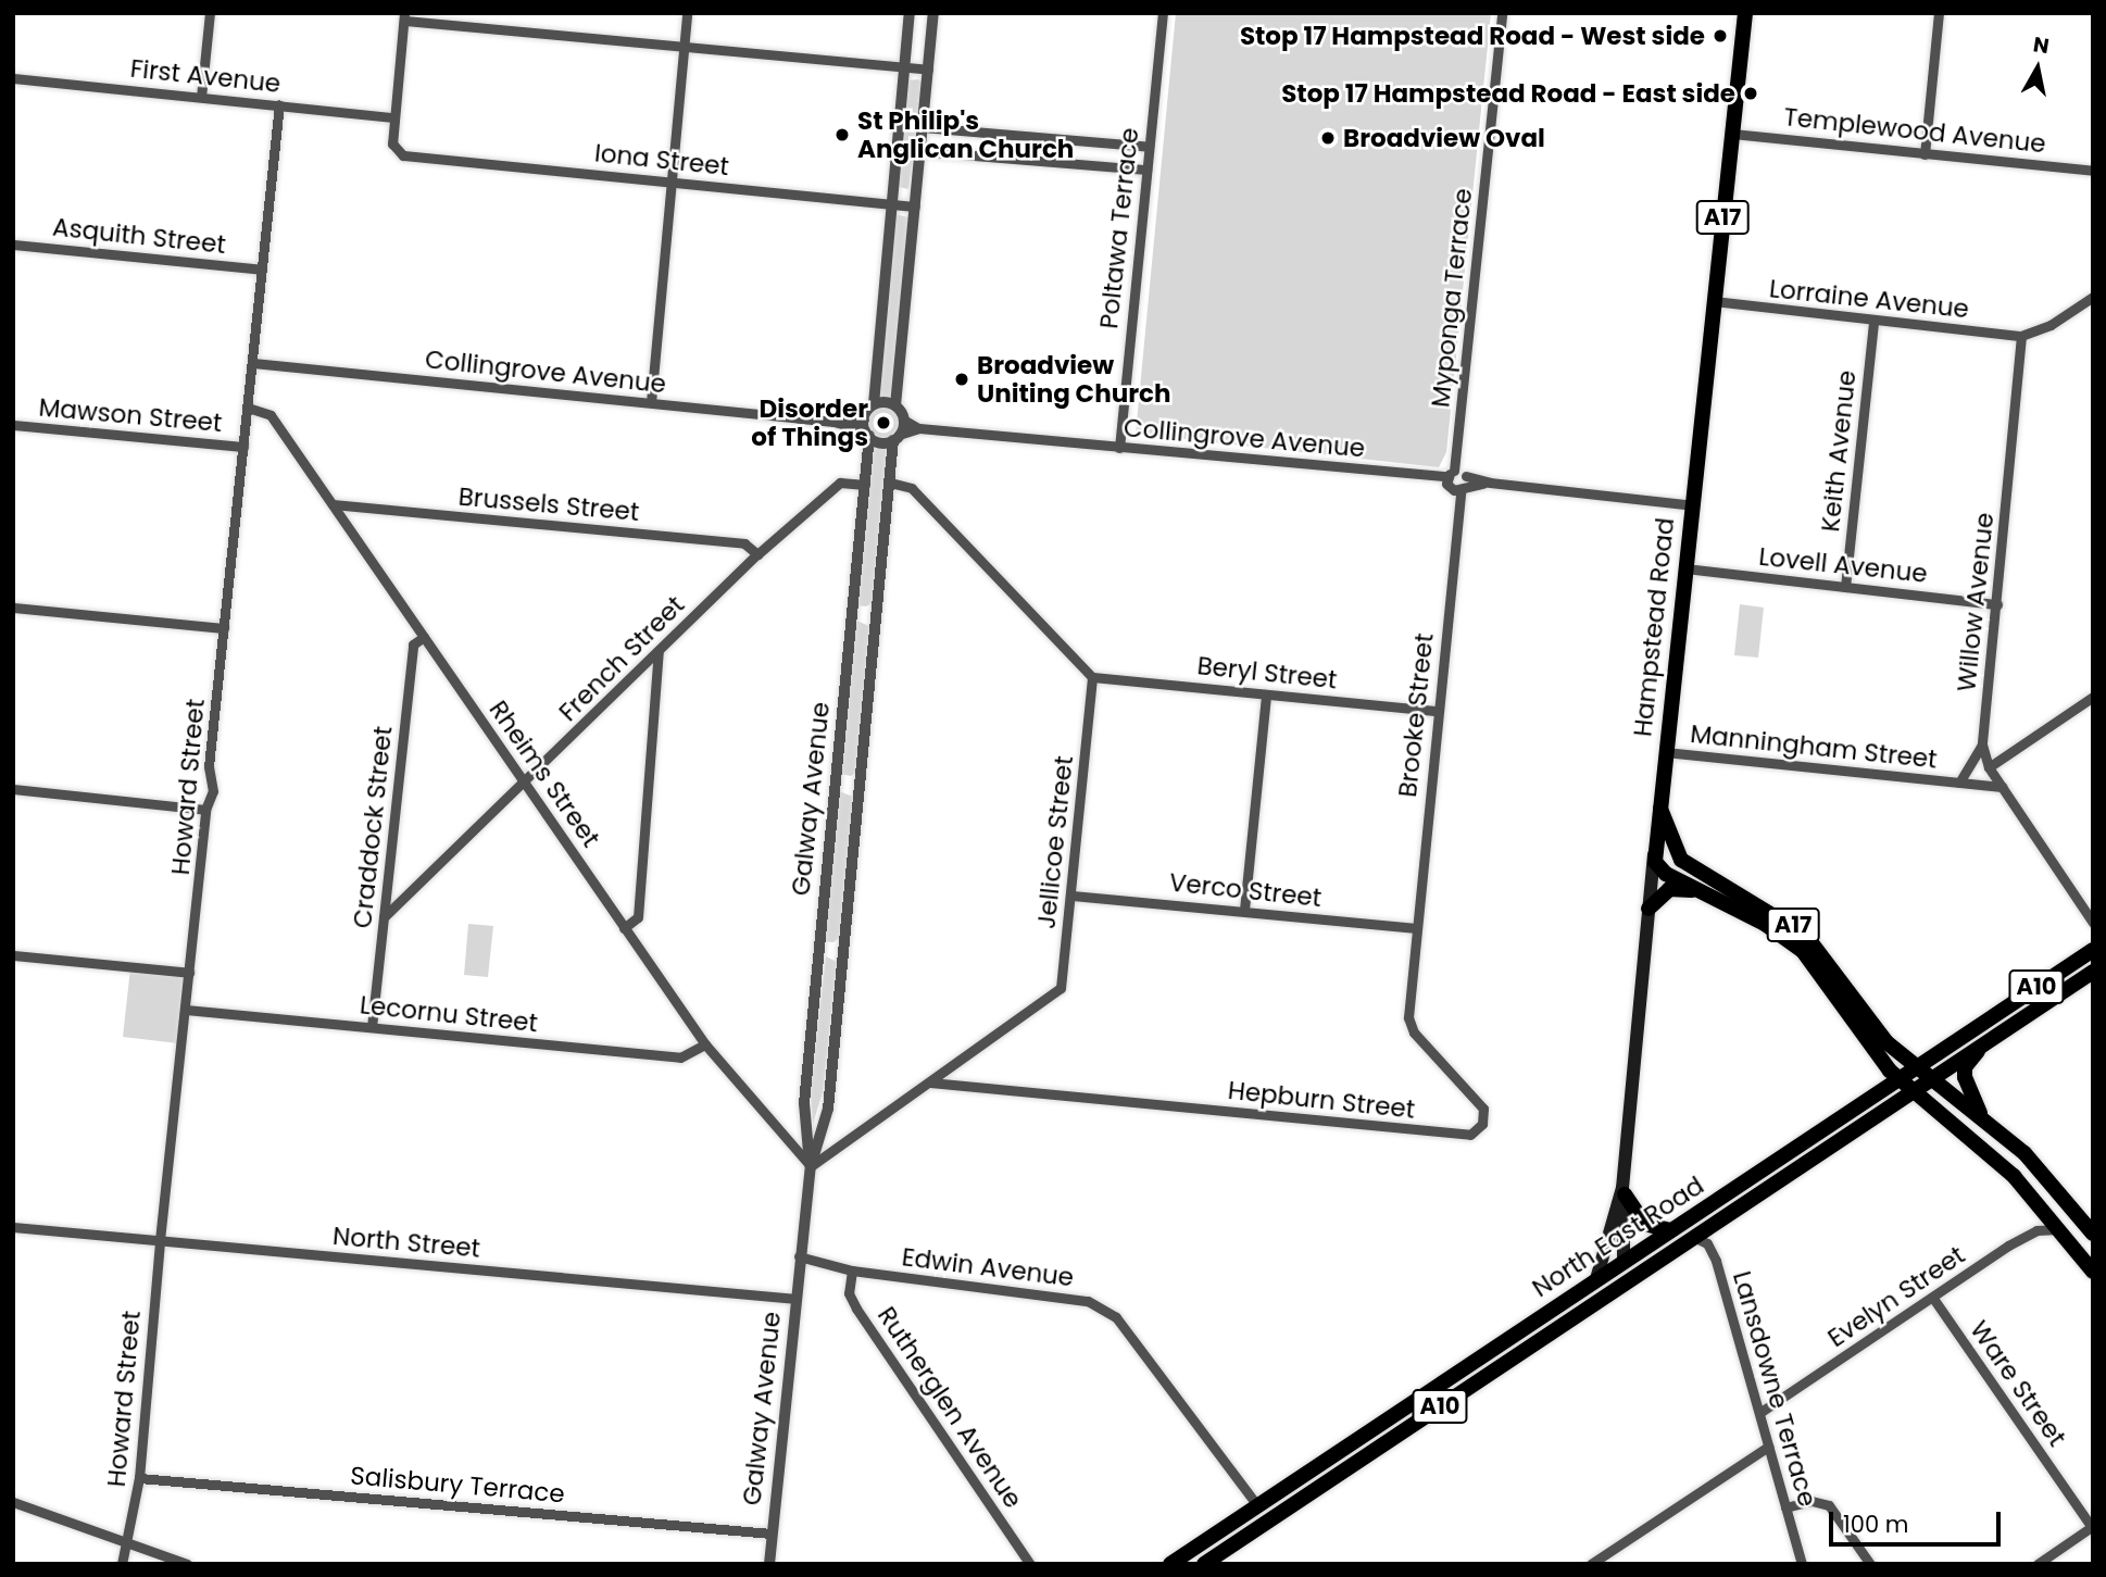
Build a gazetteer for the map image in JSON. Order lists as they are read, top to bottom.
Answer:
{
  "streets": {
    "highway": [
      "A17",
      "Hampstead Road",
      "A10",
      "North East Road"
    ],
    "street": [
      "First Avenue",
      "Templewood Avenue",
      "Iona Street",
      "Poltawa Terrace",
      "Asquith Street",
      "Myponga Terrace",
      "Lorraine Avenue",
      "Collingrove Avenue",
      "Mawson Street",
      "Keith Avenue",
      "Brussels Street",
      "Lovell Avenue",
      "Willow Avenue",
      "French Street",
      "Beryl Street",
      "Brooke Street",
      "Manningham Street",
      "Rheims Street",
      "Howard Street",
      "Galway Avenue",
      "Craddock Street",
      "Jellicoe Street",
      "Verco Street",
      "Lecornu Street",
      "Hepburn Street",
      "North Street",
      "Edwin Avenue",
      "Evelyn Street",
      "Ware Street",
      "Lansdowne Terrace",
      "Rutherglen Avenue",
      "Salisbury Terrace"
    ]
  },
  "crossings": [
    ["First Avenue", "Iona Street"],
    ["First Avenue", "Howard Street"],
    ["Templewood Avenue", "Hampstead Road"],
    ["A17", "Hampstead Road"],
    ["A17", "North East Road"],
    ["A17", "Evelyn Street"],
    ["Poltawa Terrace", "Collingrove Avenue"],
    ["Asquith Street", "Howard Street"],
    ["Myponga Terrace", "Collingrove Avenue"],
    ["Myponga Terrace", "Brooke Street"],
    ["Lorraine Avenue", "Keith Avenue"],
    ["Lorraine Avenue", "Willow Avenue"],
    ["Lorraine Avenue", "Hampstead Road"],
    ["Collingrove Avenue", "Hampstead Road"],
    ["Collingrove Avenue", "Brooke Street"],
    ["Collingrove Avenue", "Howard Street"],
    ["Collingrove Avenue", "Galway Avenue"],
    ["Mawson Street", "Howard Street"],
    ["Keith Avenue", "Lovell Avenue"],
    ["Brussels Street", "French Street"],
    ["Brussels Street", "Rheims Street"],
    ["Lovell Avenue", "Willow Avenue"],
    ["Lovell Avenue", "Hampstead Road"],
    ["Willow Avenue", "Manningham Street"],
    ["Hampstead Road", "Manningham Street"],
    ["Hampstead Road", "North East Road"],
    ["French Street", "Rheims Street"],
    ["French Street", "Galway Avenue"],
    ["French Street", "Craddock Street"],
    ["Beryl Street", "Brooke Street"],
    ["Beryl Street", "Jellicoe Street"],
    ["Brooke Street", "Verco Street"],
    ["Brooke Street", "Hepburn Street"],
    ["Rheims Street", "Howard Street"],
    ["Rheims Street", "Galway Avenue"],
    ["Rheims Street", "Craddock Street"],
    ["Rheims Street", "Jellicoe Street"],
    ["Rheims Street", "Lecornu Street"],
    ["Howard Street", "Lecornu Street"],
    ["Howard Street", "North Street"],
    ["Howard Street", "Salisbury Terrace"],
    ["Galway Avenue", "Jellicoe Street"],
    ["Galway Avenue", "North Street"],
    ["Galway Avenue", "Edwin Avenue"],
    ["Galway Avenue", "Salisbury Terrace"],
    ["Craddock Street", "Lecornu Street"],
    ["Jellicoe Street", "Verco Street"],
    ["Jellicoe Street", "Hepburn Street"],
    ["Verco Street", "Hepburn Street"],
    ["North East Road", "Edwin Avenue"],
    ["North East Road", "Lansdowne Terrace"],
    ["Edwin Avenue", "Rutherglen Avenue"],
    ["Evelyn Street", "Ware Street"],
    ["Evelyn Street", "Lansdowne Terrace"]
  ],
  "places": [
    "Stop 17 Hampstead Road - West side",
    "Stop 17 Hampstead Road - East side",
    "St Philip's Anglican Church",
    "Broadview Oval",
    "Broadview Uniting Church",
    "Disorder of Things"
  ],
  "scale_bar": "100 m",
  "north": "top"
}
